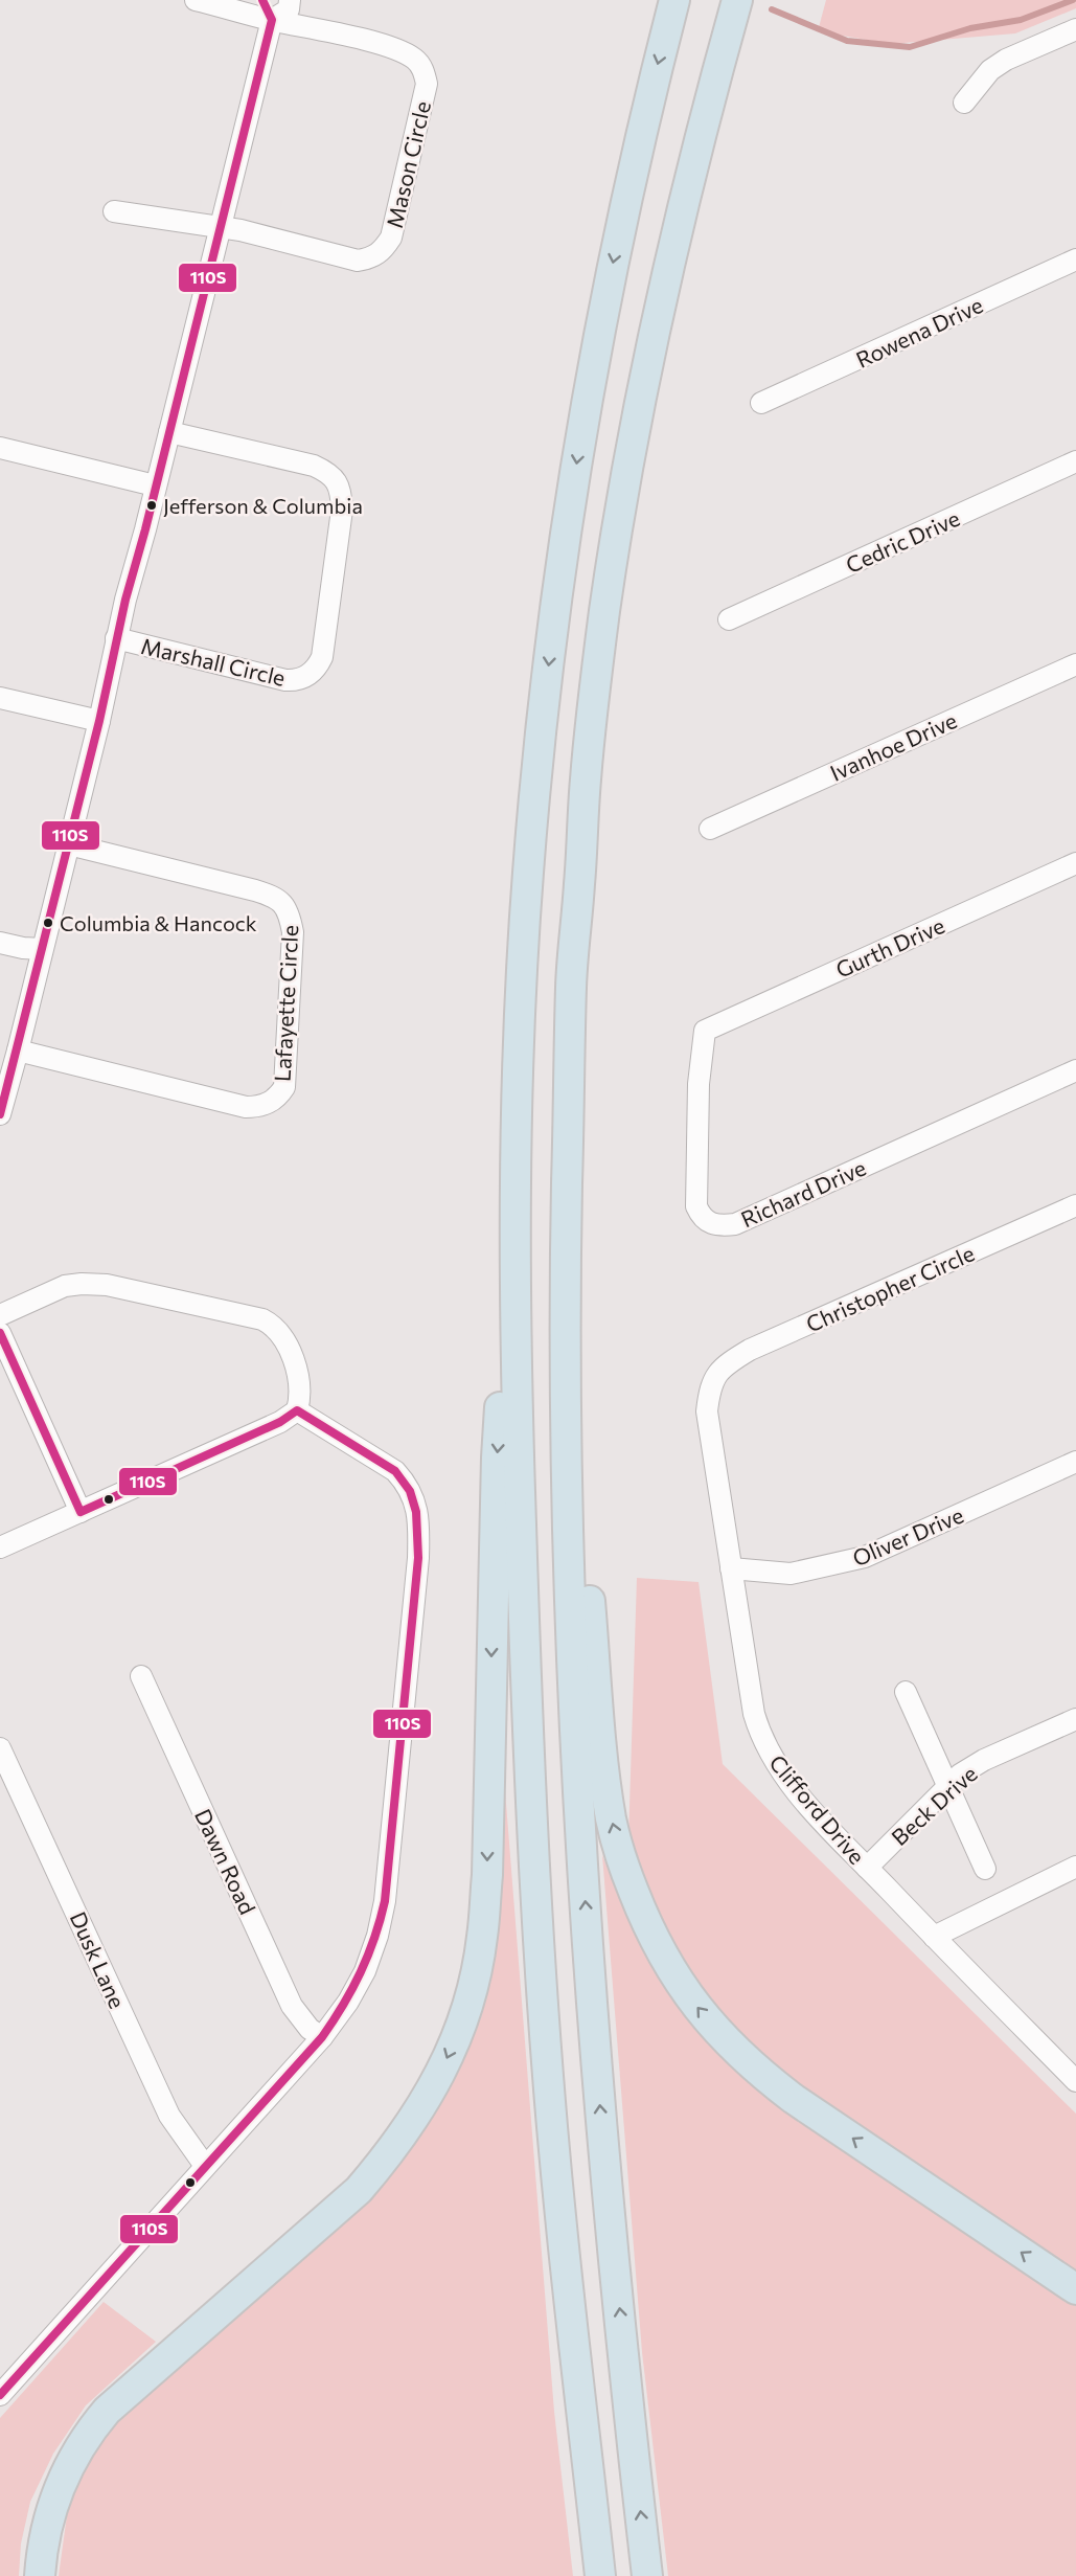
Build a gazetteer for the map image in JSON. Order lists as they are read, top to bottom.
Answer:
{
  "streets": {
    "street": [
      "Mason Circle",
      "Rowena Drive",
      "Cedric Drive",
      "Marshall Circle",
      "Ivanhoe Drive",
      "Gurth Drive",
      "Lafayette Circle",
      "Richard Drive",
      "Christopher Circle",
      "Oliver Drive",
      "Beck Drive",
      "Clifford Drive",
      "Dawn Road",
      "Dusk Lane"
    ]
  },
  "crossings": [
    ["Gurth Drive", "Richard Drive"],
    ["Christopher Circle", "Clifford Drive"],
    ["Oliver Drive", "Clifford Drive"],
    ["Beck Drive", "Clifford Drive"]
  ],
  "places": ["Jefferson & Columbia", "Columbia & Hancock"],
  "lines": ["transit line 110S"]
}
